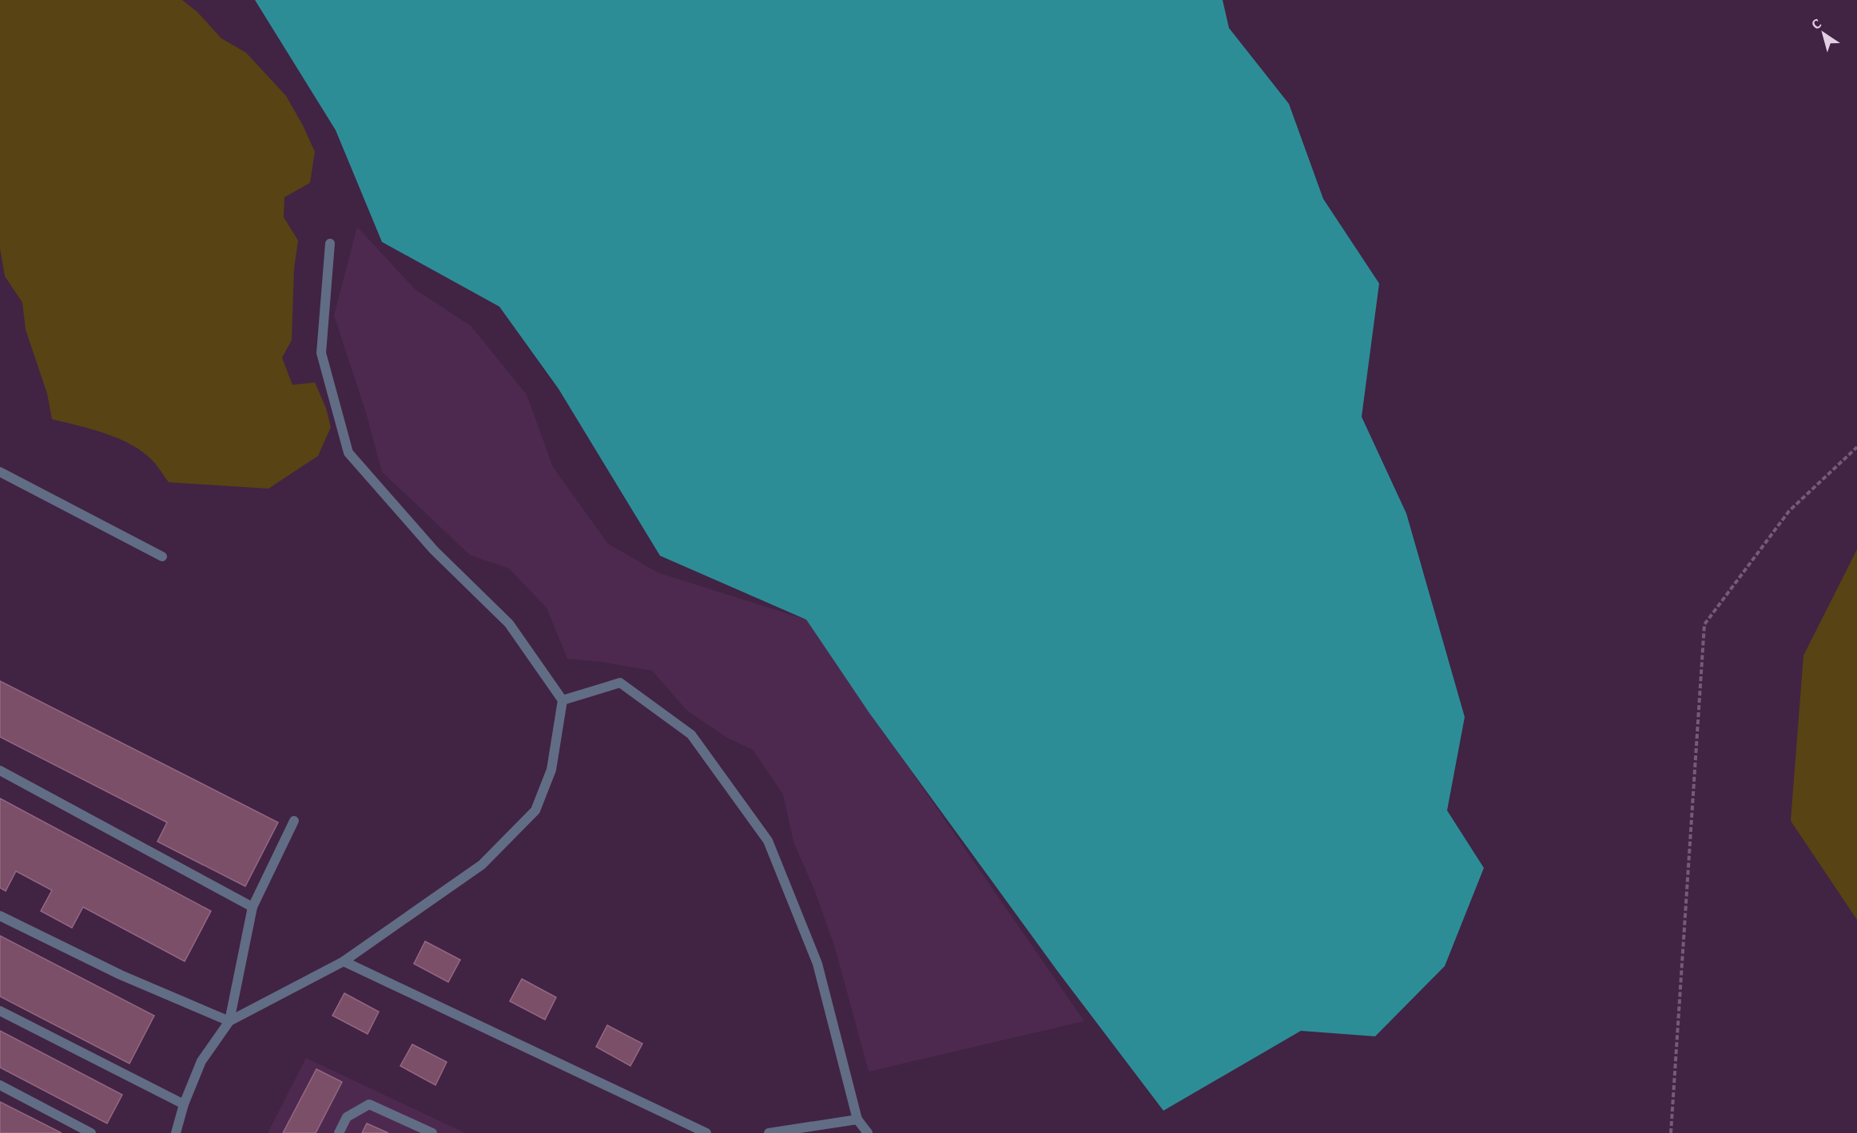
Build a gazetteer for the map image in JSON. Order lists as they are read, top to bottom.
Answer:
{
  "north": "top left"
}
